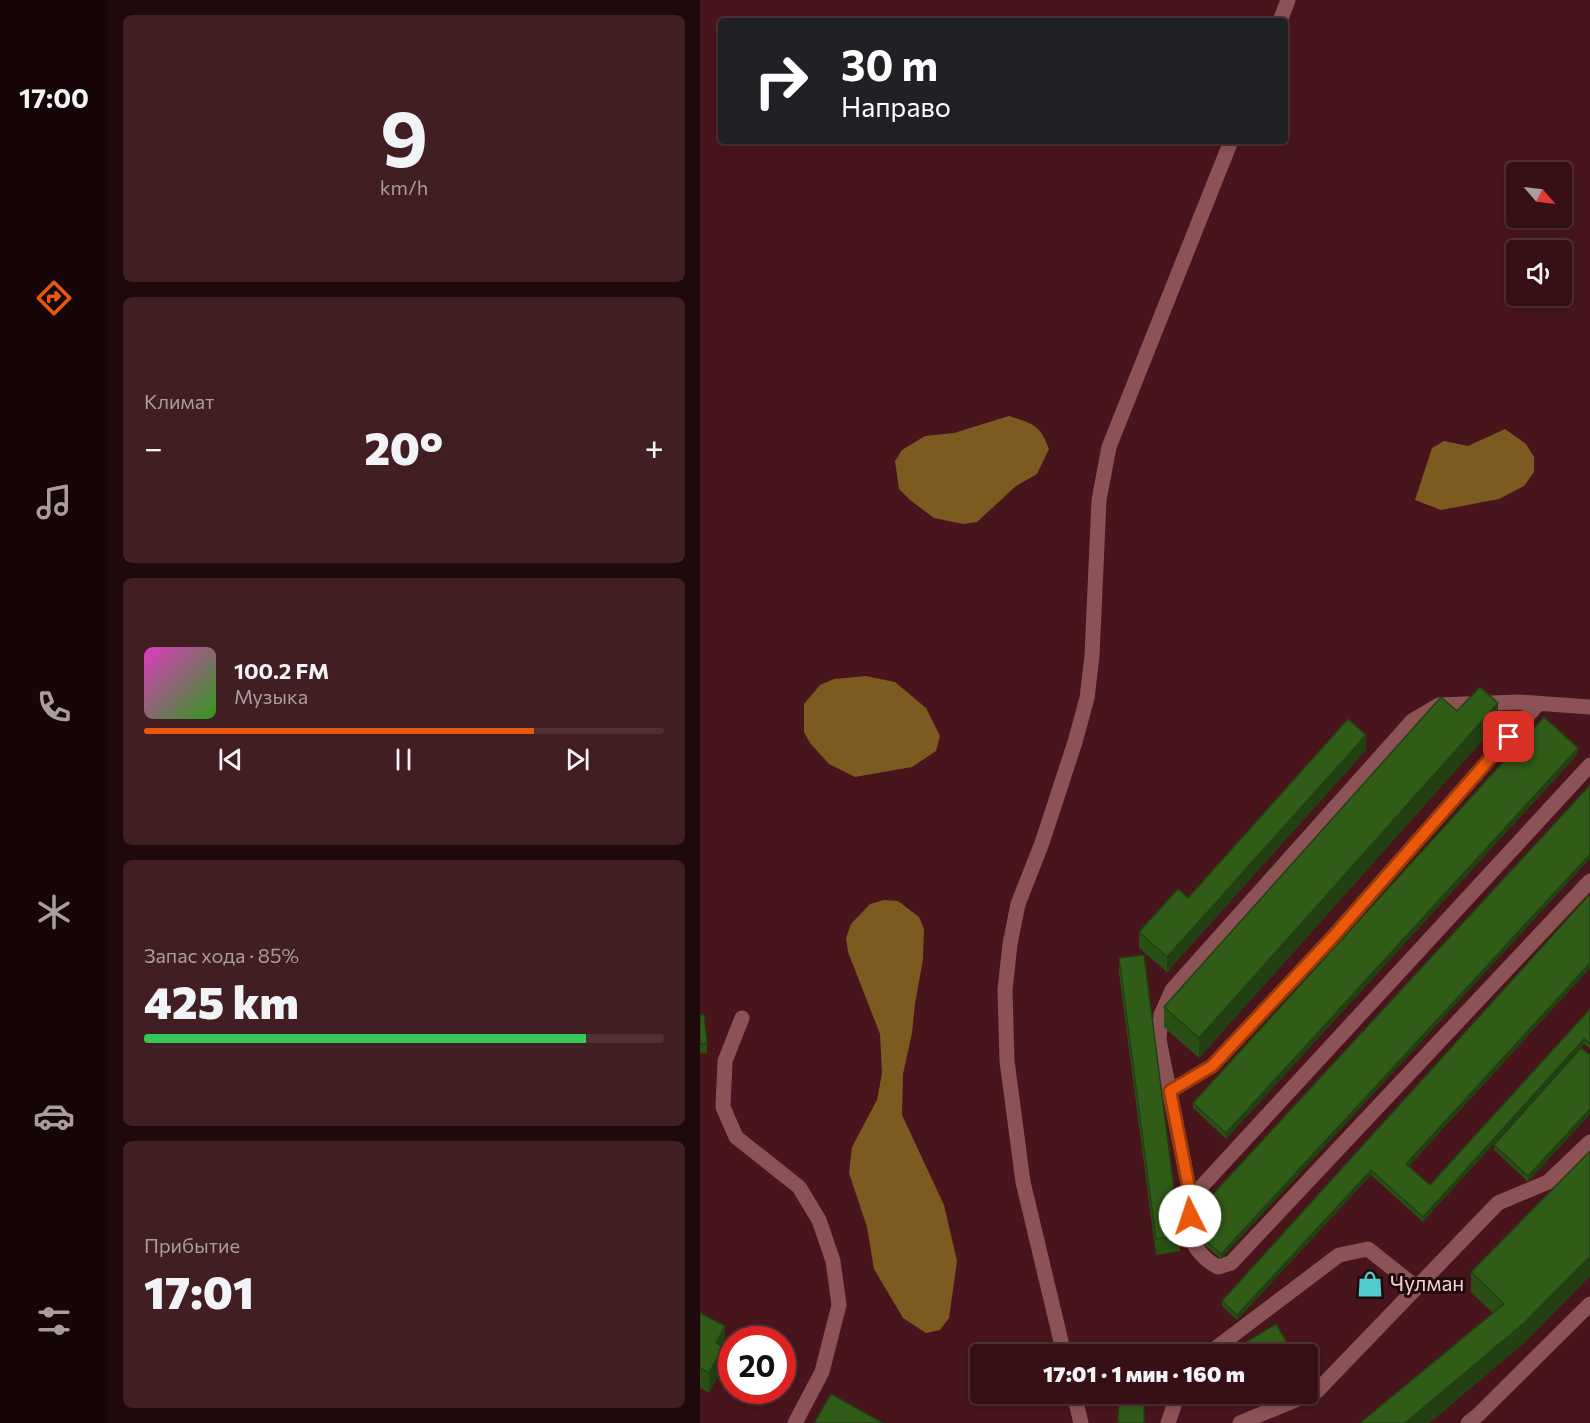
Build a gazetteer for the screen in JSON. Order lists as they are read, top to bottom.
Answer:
{
  "places": {
    "shop": ["Чулман"]
  },
  "north": "bottom right",
  "page": {
    "tabs": "17:00",
    "tile": [
      ["9", "km/h"],
      "Климат",
      ["Запас хода · 85%", "425 km"],
      ["Прибытие", "17:01"]
    ],
    "turn": ["30 m", "Направо"],
    "heat": ["−", "20°", "+"],
    "song": ["100.2 FM", "Музыка"],
    "limit": "20",
    "trip": "17:01 · 1 мин · 160 m"
  }
}
